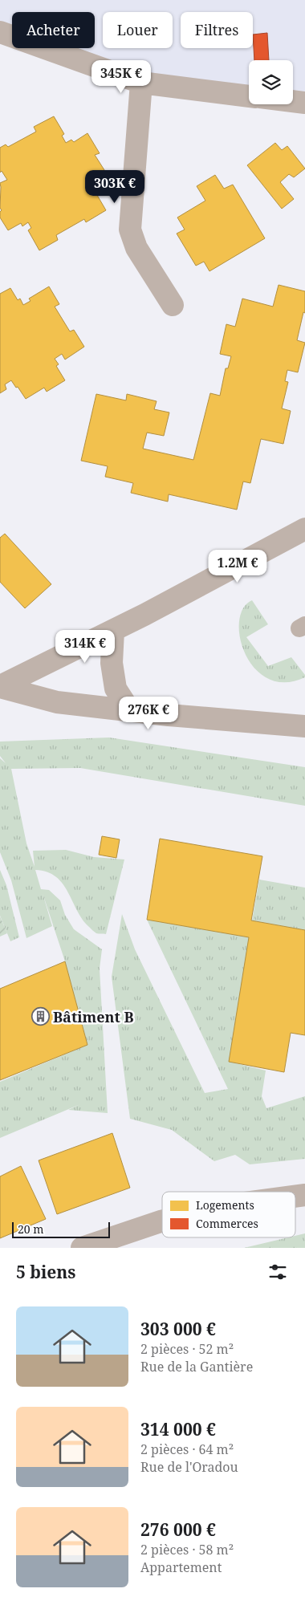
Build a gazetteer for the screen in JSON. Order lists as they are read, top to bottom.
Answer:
{
  "places": {
    "building": ["Bâtiment B"]
  },
  "legend": ["Logements", "Commerces"],
  "scale_bar": "20 m",
  "page": {
    "chip": ["Acheter", "Louer", "Filtres"],
    "price": [
      "345K €",
      "303K €",
      "1.2M €",
      "314K €",
      "276K €"
    ],
    "scale": "20 m",
    "heading": "5 biens",
    "list": [
      {
        "name": "303 000 €",
        "note": "2 pièces · 52 m² · Rue de la Gantière"
      },
      {
        "name": "314 000 €",
        "note": "2 pièces · 64 m² · Rue de l'Oradou"
      },
      {
        "name": "276 000 €",
        "note": "2 pièces · 58 m² · Appartement"
      }
    ]
  }
}
